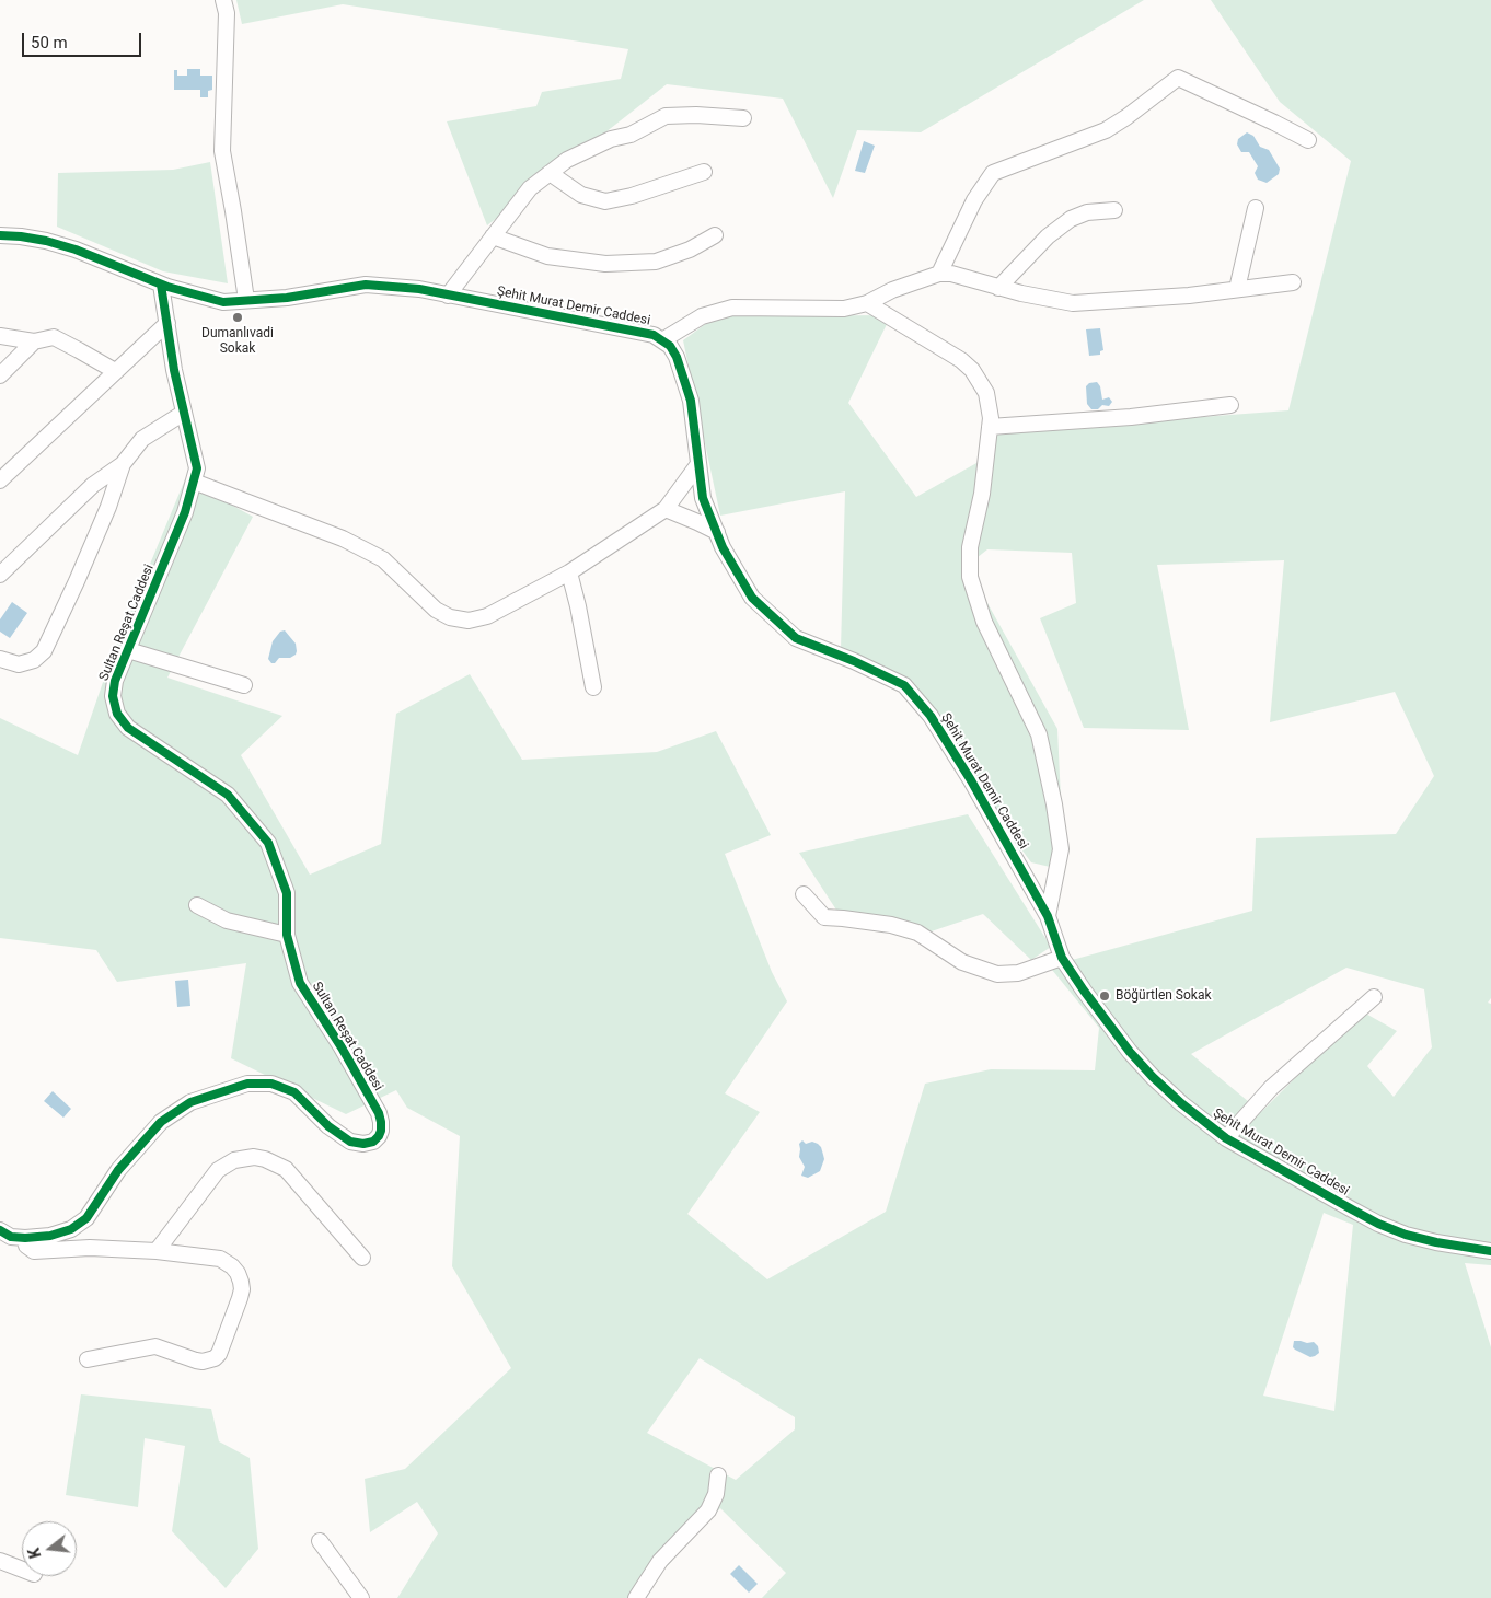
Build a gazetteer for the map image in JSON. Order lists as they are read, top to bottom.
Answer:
{
  "streets": {
    "street": ["Şehit Murat Demir Caddesi", "Sultan Reşat Caddesi"]
  },
  "crossings": [
    ["Şehit Murat Demir Caddesi", "Sultan Reşat Caddesi"]
  ],
  "places": ["Dumanlıvadi Sokak", "Böğürtlen Sokak"],
  "scale_bar": "50 m",
  "north": "left"
}
